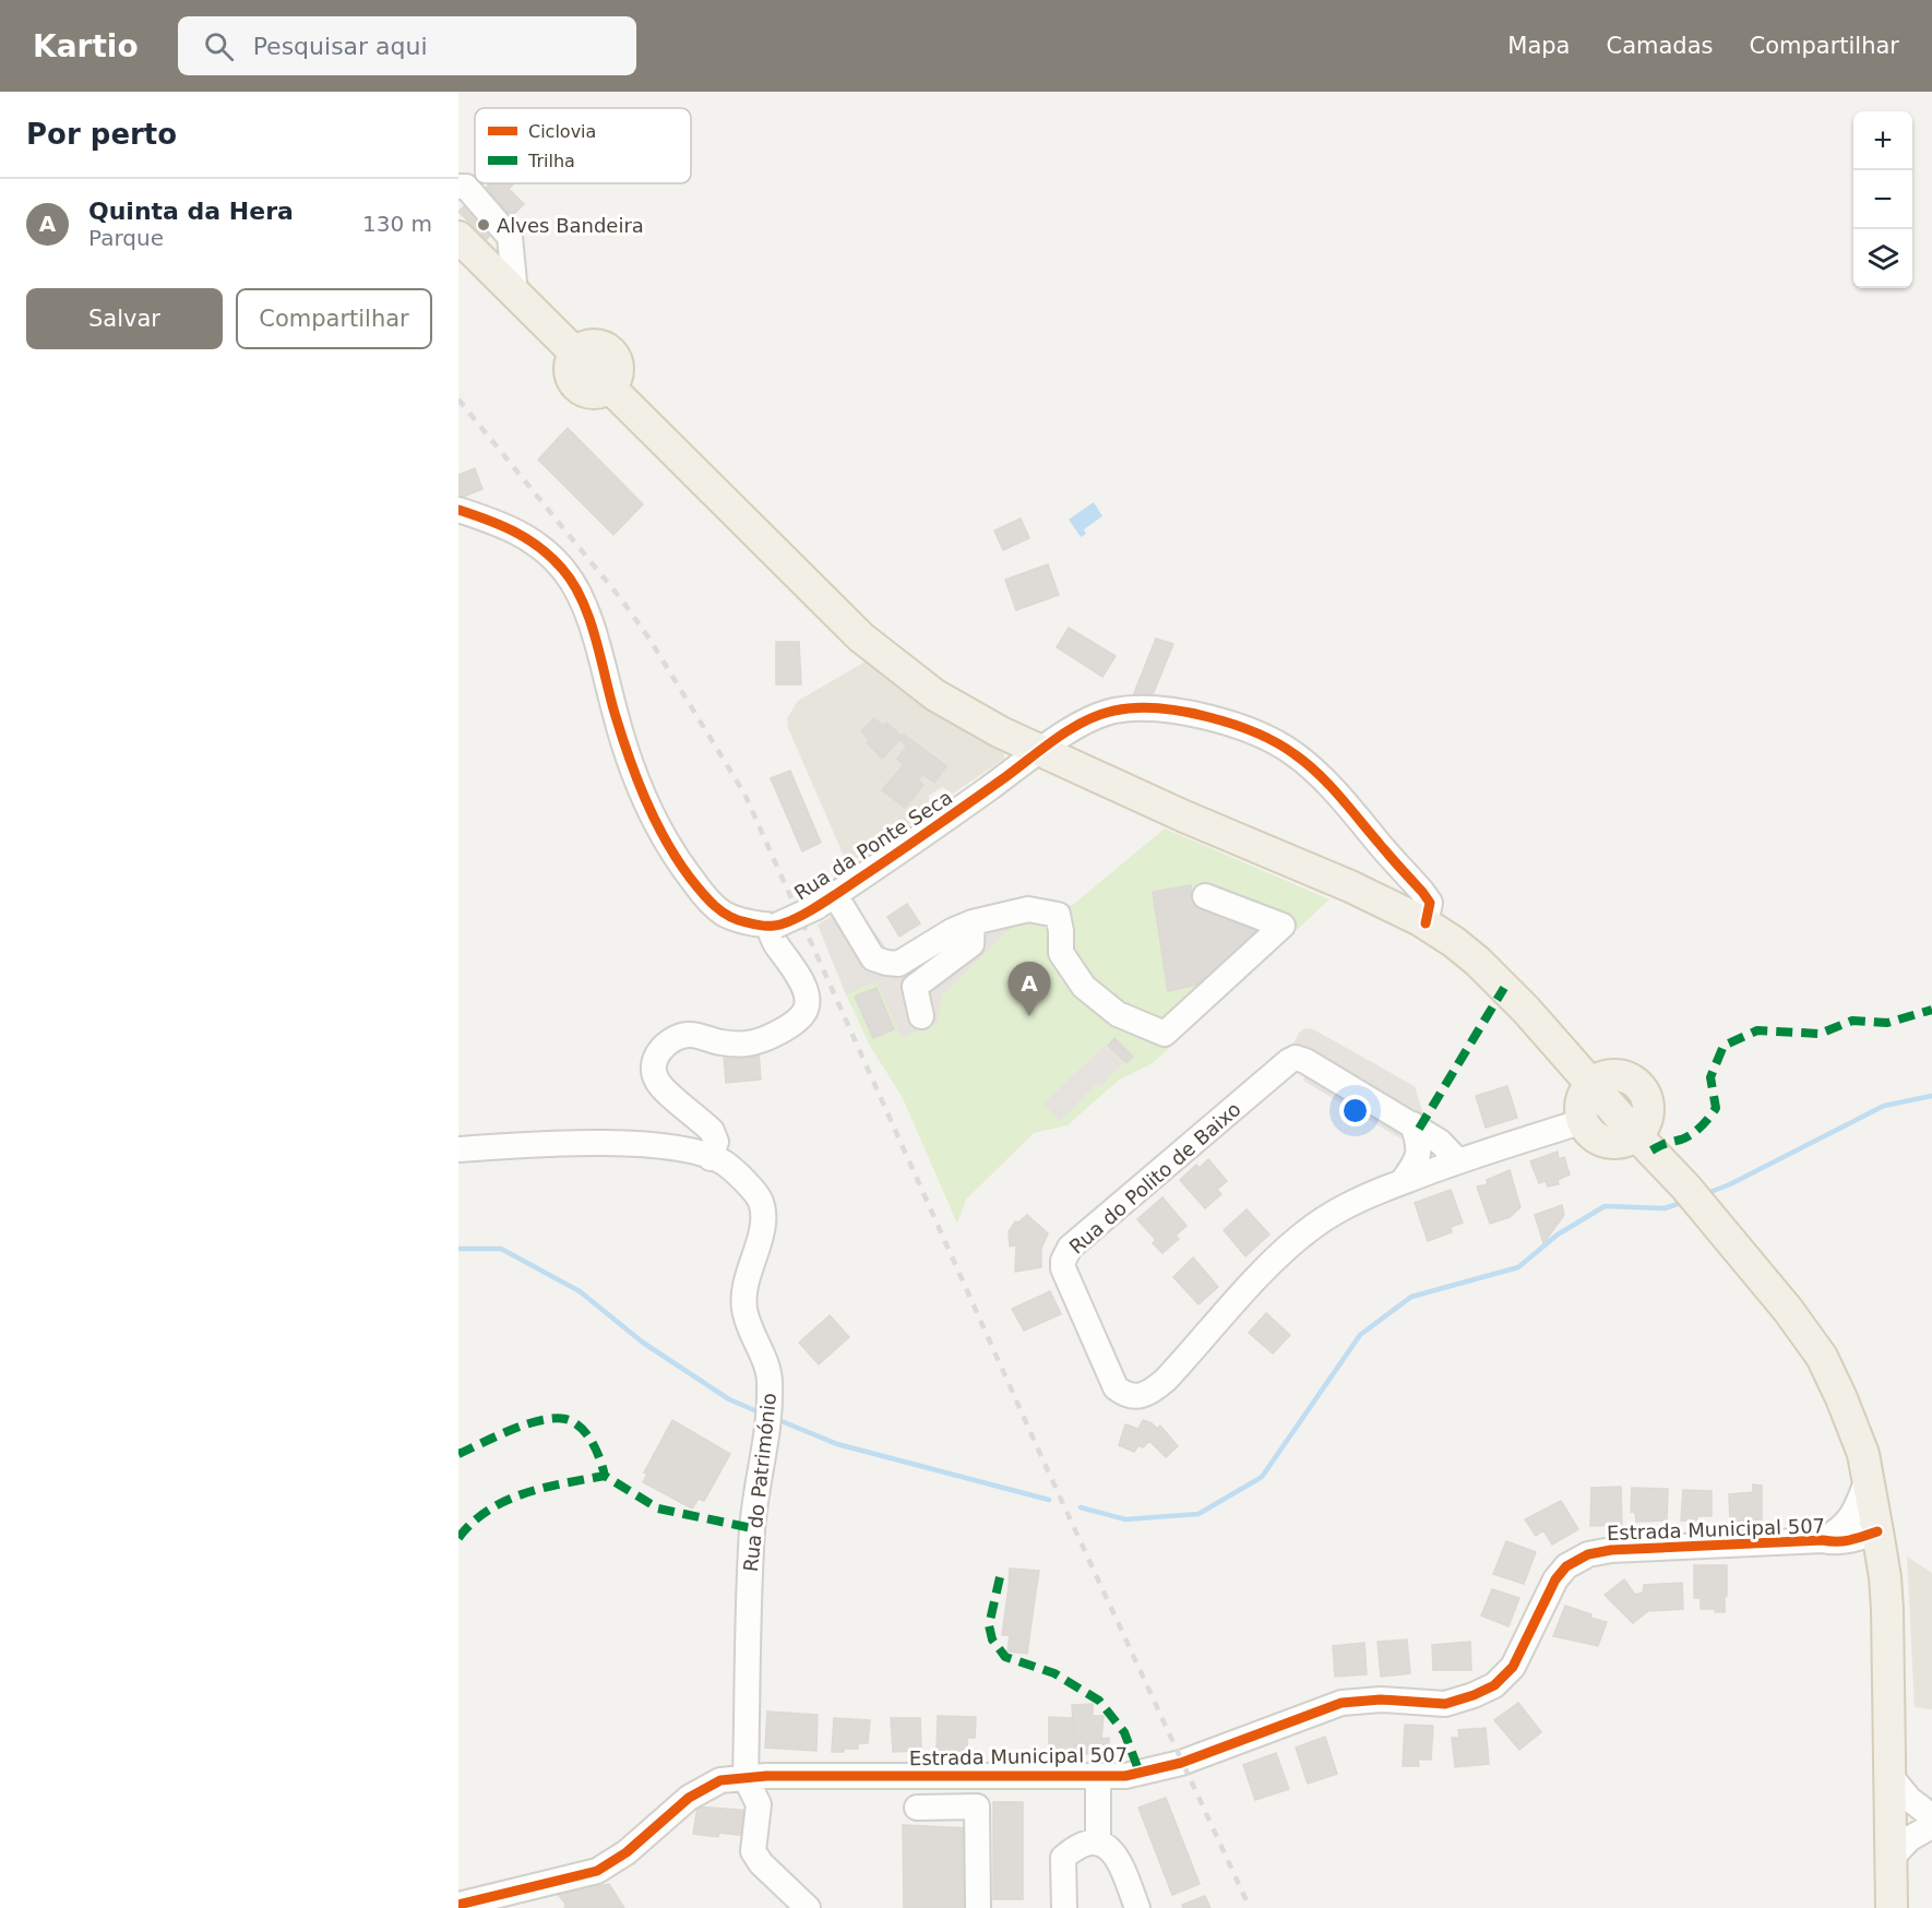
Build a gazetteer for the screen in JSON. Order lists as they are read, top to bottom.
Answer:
{
  "streets": {
    "street": [
      "Rua da Ponte Seca",
      "Rua do Polito de Baixo",
      "Rua do Património",
      "Estrada Municipal 507"
    ]
  },
  "crossings": [
    ["Rua do Património", "Estrada Municipal 507"]
  ],
  "places": ["Alves Bandeira"],
  "legend": ["Ciclovia", "Trilha"],
  "page": {
    "header": "Kartio",
    "search": "Pesquisar aqui",
    "nav": ["Mapa", "Camadas", "Compartilhar"],
    "heading": "Por perto",
    "map_buttons": ["+", "−"],
    "list": [
      {
        "mark": "A",
        "name": "Quinta da Hera",
        "note": "Parque",
        "value": "130 m"
      }
    ],
    "buttons": ["Salvar", "Compartilhar"],
    "pins": "A"
  }
}
